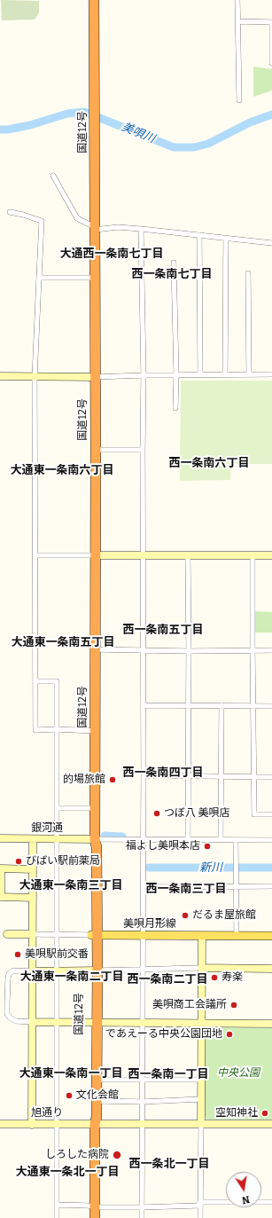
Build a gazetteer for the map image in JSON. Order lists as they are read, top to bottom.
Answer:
{
  "streets": {
    "highway": ["国道12号"],
    "main road": ["美唄月形線"],
    "street": ["銀河通", "旭通り"]
  },
  "crossings": [
    ["国道12号", "銀河通"],
    ["国道12号", "美唄月形線"],
    ["国道12号", "旭通り"]
  ],
  "districts": [
    "大通西一条南七丁目",
    "西一条南七丁目",
    "西一条南六丁目",
    "大通東一条南六丁目",
    "西一条南五丁目",
    "大通東一条南五丁目",
    "西一条南四丁目",
    "大通東一条南三丁目",
    "西一条南三丁目",
    "大通東一条南二丁目",
    "西一条南二丁目",
    "大通東一条南一丁目",
    "西一条南一丁目",
    "西一条北一丁目",
    "大通東一条北一丁目"
  ],
  "water": ["美唄川", "新川"],
  "parks": ["中央公園"],
  "places": [
    "的場旅館",
    "つぼ八 美唄店",
    "福よし美唄本店",
    "びばい駅前薬局",
    "だるま屋旅館",
    "美唄駅前交番",
    "寿楽",
    "美唄商工会議所",
    "であえーる中央公園団地",
    "文化会館",
    "空知神社",
    "しろした病院"
  ],
  "north": "bottom"
}
